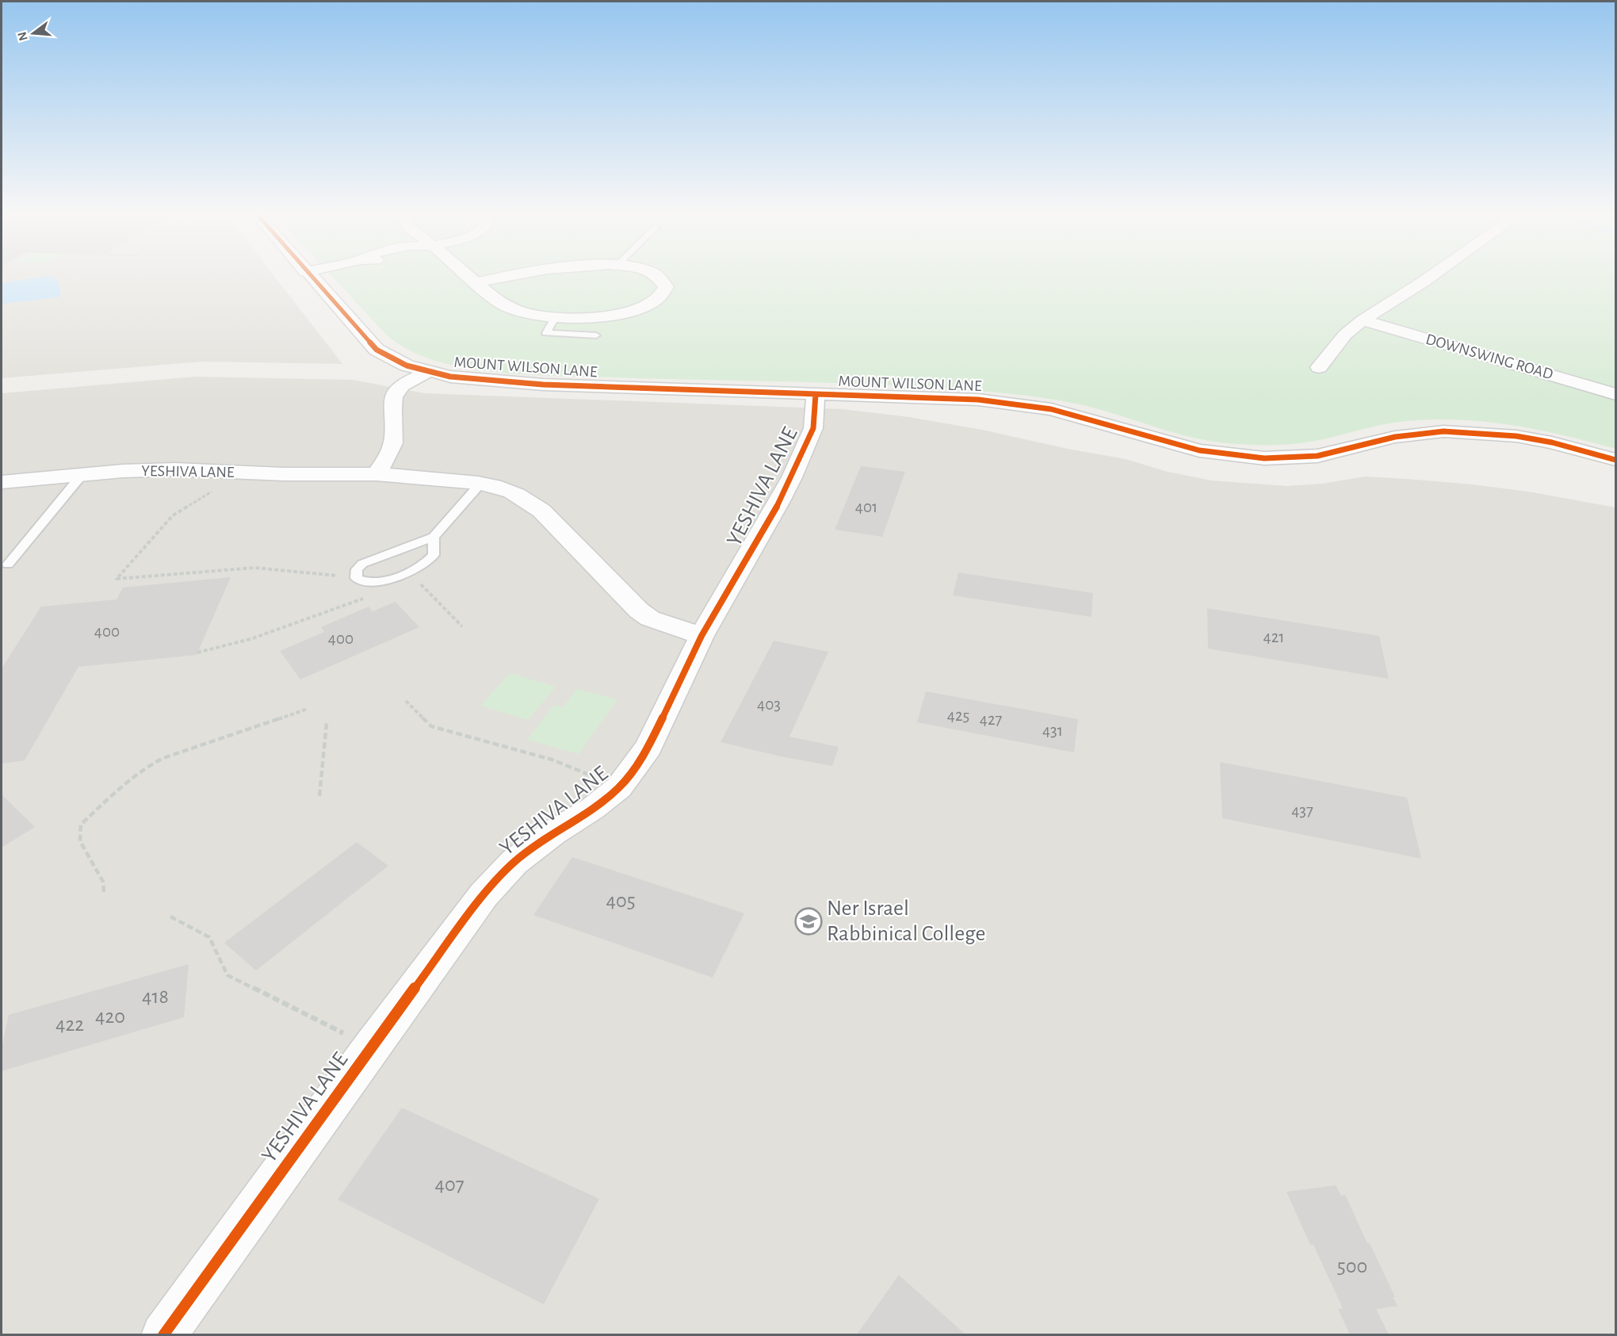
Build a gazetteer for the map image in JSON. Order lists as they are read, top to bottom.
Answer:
{
  "streets": {
    "street": ["DOWNSWING ROAD", "MOUNT WILSON LANE", "YESHIVA LANE"]
  },
  "crossings": [
    ["MOUNT WILSON LANE", "YESHIVA LANE"]
  ],
  "places": {
    "school or university": ["Ner Israel Rabbinical College"]
  },
  "house_numbers": [
    "401",
    "400",
    "421",
    "400",
    "403",
    "425",
    "427",
    "431",
    "437",
    "405",
    "418",
    "420",
    "422",
    "407",
    "500"
  ],
  "north": "left"
}
